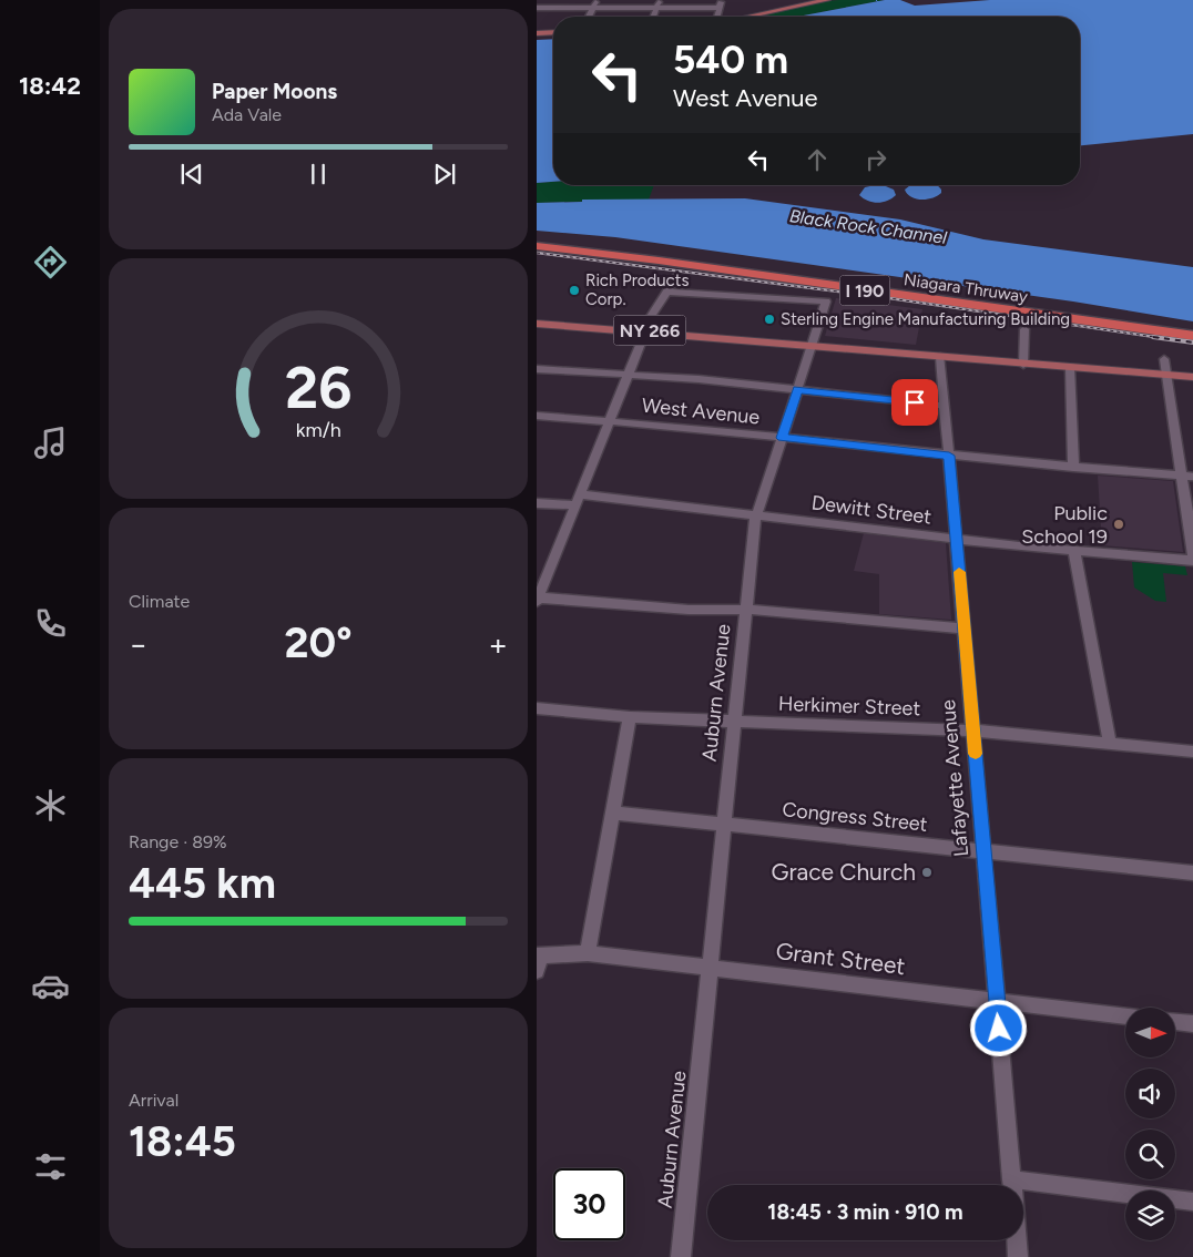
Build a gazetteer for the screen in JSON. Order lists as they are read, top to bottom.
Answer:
{
  "streets": {
    "highway": ["Niagara Thruway", "I 190"],
    "main road": ["NY 266"],
    "street": [
      "West Avenue",
      "Dewitt Street",
      "Auburn Avenue",
      "Herkimer Street",
      "Lafayette Avenue",
      "Congress Street",
      "Grant Street"
    ]
  },
  "crossings": [
    ["NY 266", "Auburn Avenue"],
    ["NY 266", "Lafayette Avenue"],
    ["West Avenue", "Auburn Avenue"],
    ["West Avenue", "Lafayette Avenue"],
    ["Dewitt Street", "Auburn Avenue"],
    ["Dewitt Street", "Lafayette Avenue"],
    ["Auburn Avenue", "Herkimer Street"],
    ["Auburn Avenue", "Congress Street"],
    ["Auburn Avenue", "Grant Street"],
    ["Herkimer Street", "Lafayette Avenue"],
    ["Lafayette Avenue", "Congress Street"],
    ["Lafayette Avenue", "Grant Street"]
  ],
  "water": ["Black Rock Channel"],
  "places": [
    "Rich Products Corp.",
    "Sterling Engine Manufacturing Building",
    "Public School 19",
    "Grace Church"
  ],
  "north": "right",
  "page": {
    "tabs": "18:42",
    "turn": ["540 m", "West Avenue"],
    "song": ["Paper Moons", "Ada Vale"],
    "tile": [
      "Climate",
      ["Range · 89%", "445 km"],
      ["Arrival", "18:45"]
    ],
    "heat": ["−", "20°", "+"],
    "limit": "30",
    "trip": "18:45 · 3 min · 910 m",
    "gauge": ["26", "km/h"]
  }
}
